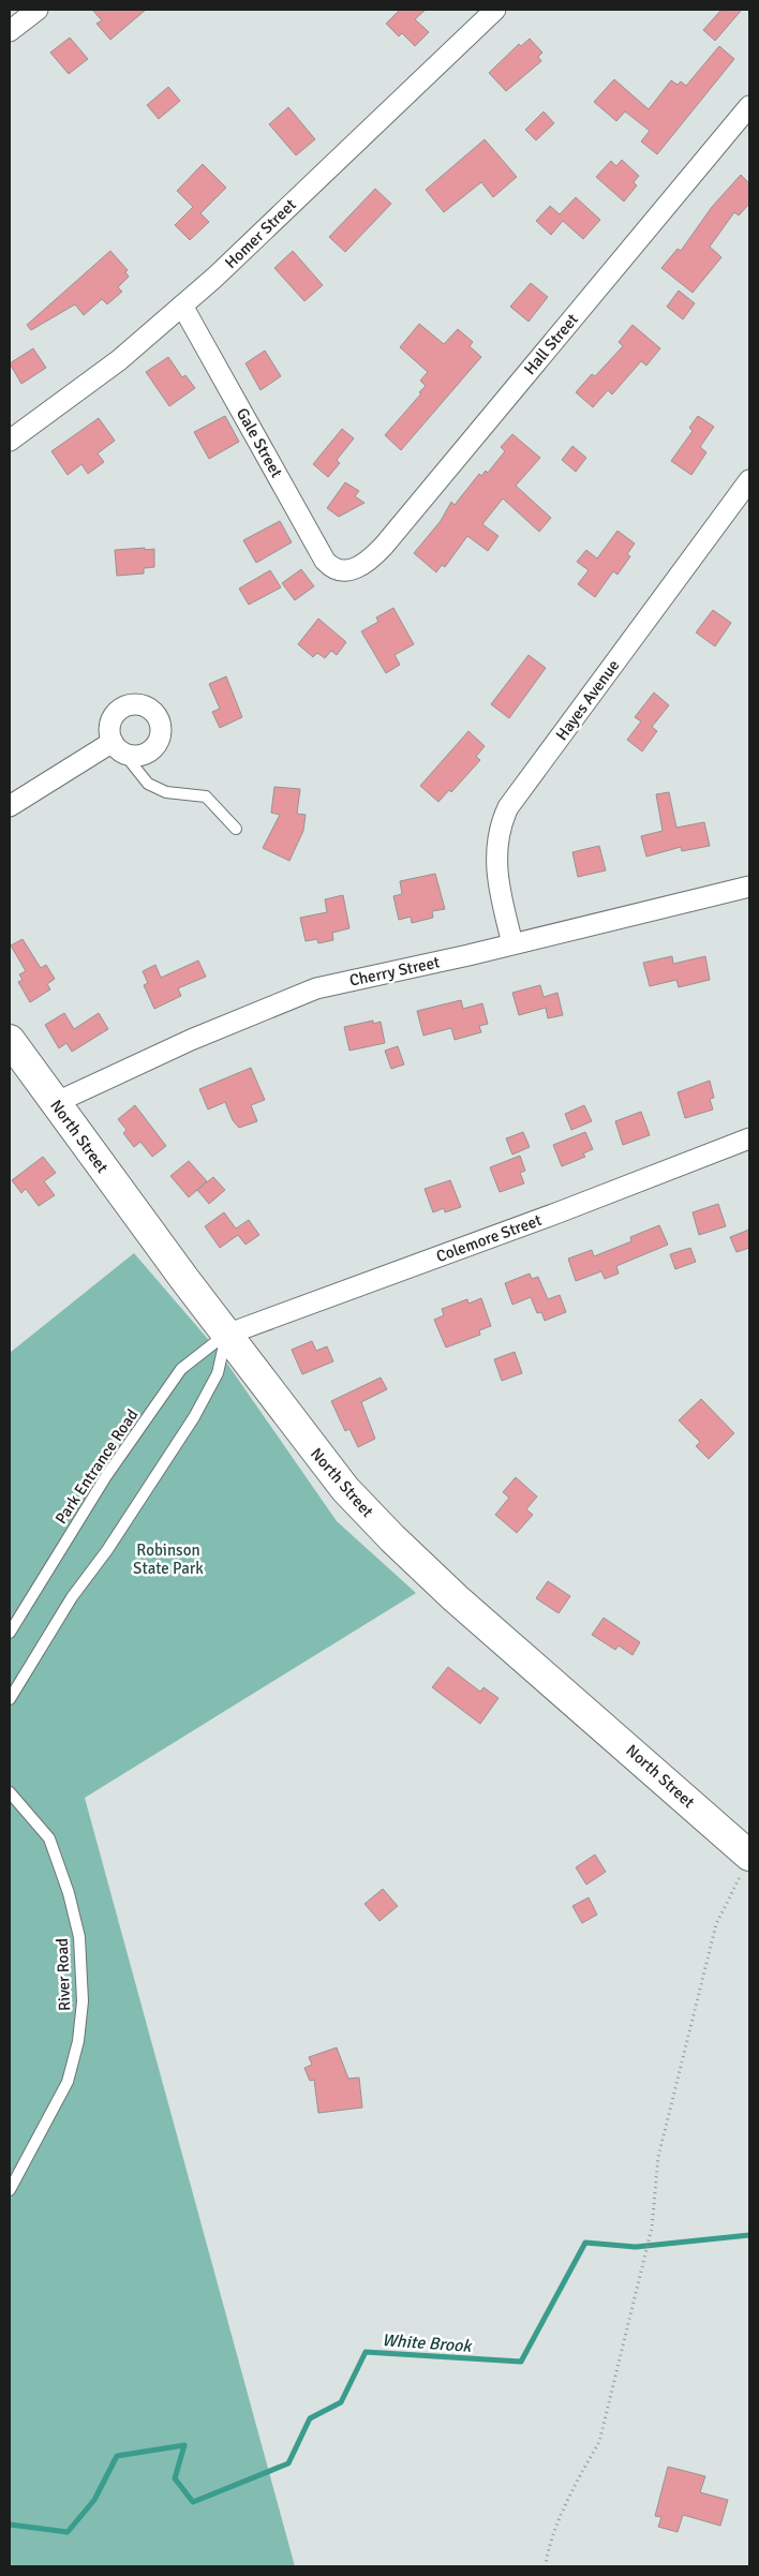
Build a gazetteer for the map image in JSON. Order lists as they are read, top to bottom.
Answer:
{
  "streets": {
    "main road": ["North Street"],
    "street": [
      "Homer Street",
      "Hall Street",
      "Gale Street",
      "Hayes Avenue",
      "Cherry Street",
      "Colemore Street"
    ],
    "lane": ["Park Entrance Road", "River Road"]
  },
  "crossings": [
    ["Homer Street", "Gale Street"],
    ["Hall Street", "Gale Street"],
    ["Hayes Avenue", "Cherry Street"],
    ["Cherry Street", "North Street"],
    ["North Street", "Colemore Street"],
    ["North Street", "Park Entrance Road"],
    ["Colemore Street", "Park Entrance Road"]
  ],
  "water": ["White Brook"],
  "parks": ["Robinson State Park"]
}
